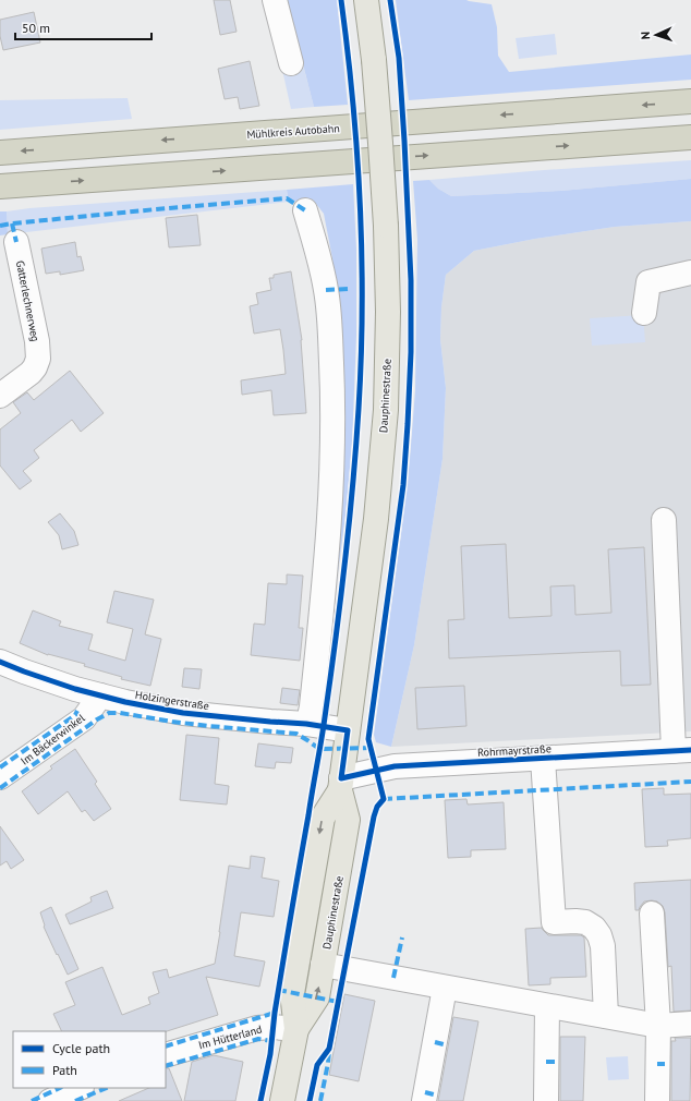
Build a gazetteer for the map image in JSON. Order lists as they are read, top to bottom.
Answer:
{
  "streets": {
    "highway": ["Mühlkreis Autobahn"],
    "main road": ["Dauphinestraße"],
    "street": [
      "Gatterlechnerweg",
      "Holzingerstraße",
      "Im Bäckerwinkel",
      "Rohrmayrstraße",
      "Im Hütterland"
    ]
  },
  "crossings": [
    ["Dauphinestraße", "Holzingerstraße"],
    ["Dauphinestraße", "Rohrmayrstraße"],
    ["Dauphinestraße", "Im Hütterland"],
    ["Holzingerstraße", "Im Bäckerwinkel"]
  ],
  "legend": ["Cycle path", "Path"],
  "scale_bar": "50 m",
  "north": "left"
}
